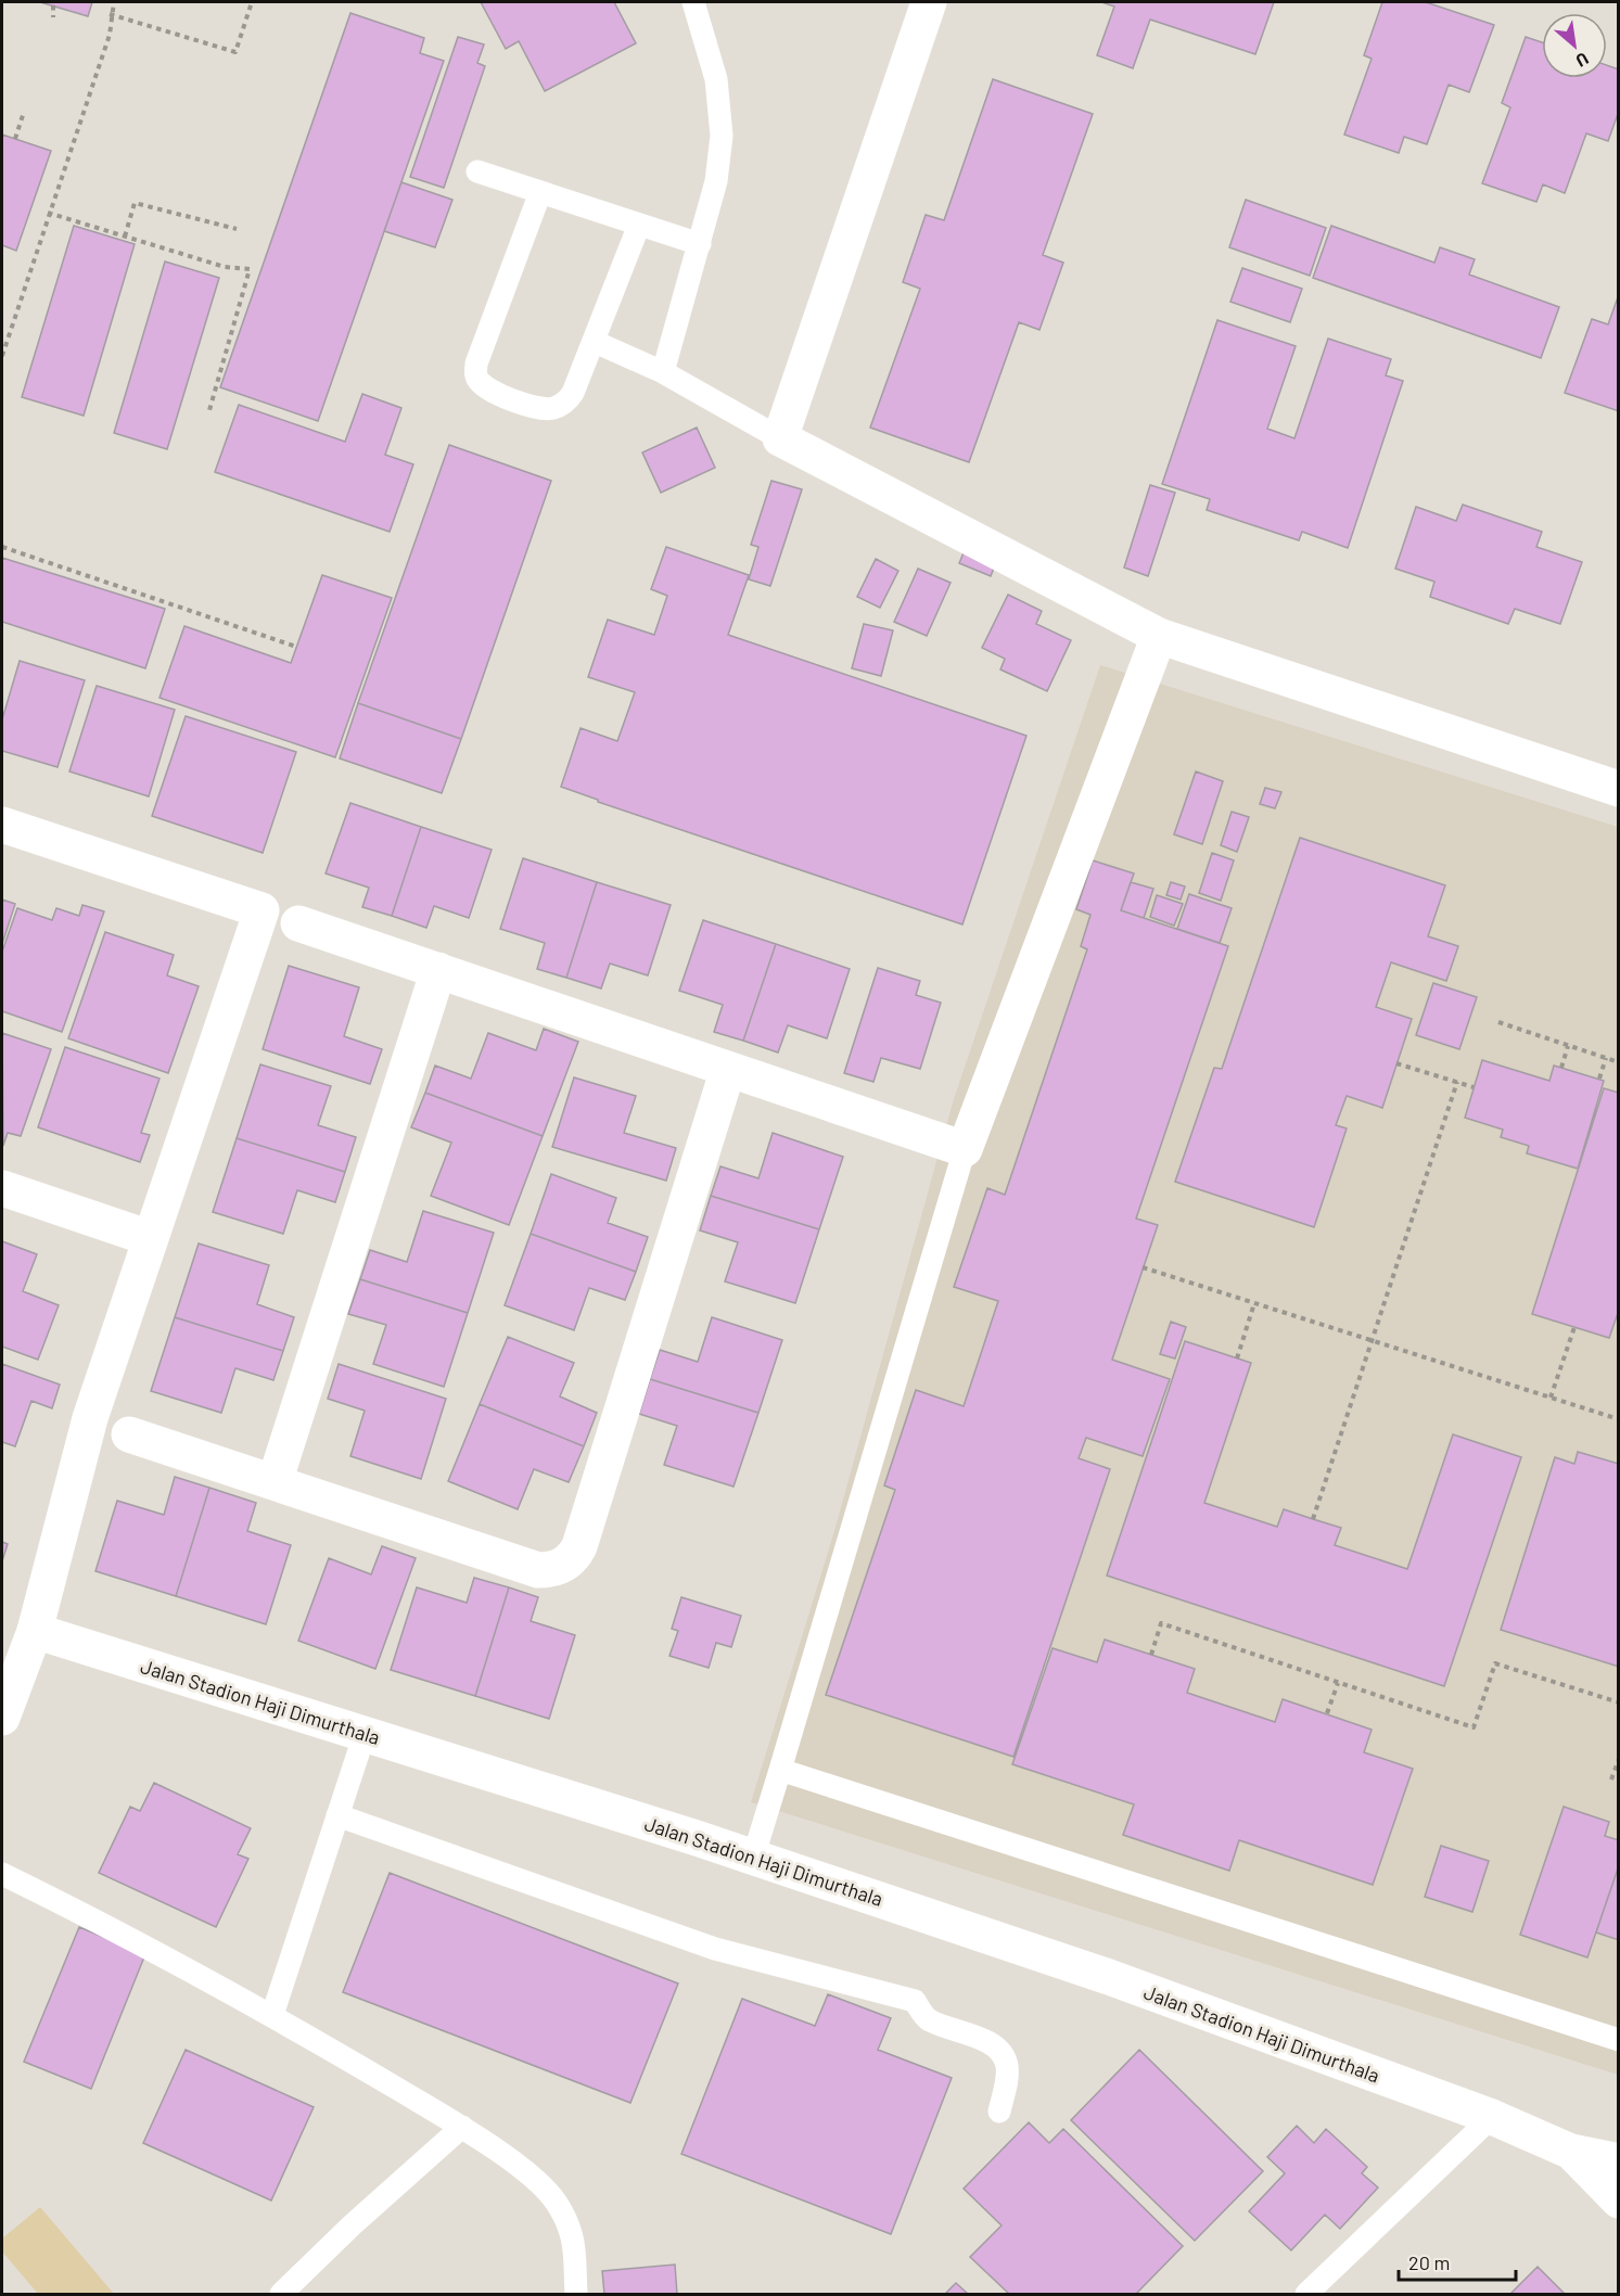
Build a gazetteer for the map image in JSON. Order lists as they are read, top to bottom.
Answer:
{
  "streets": {
    "street": ["Jalan Stadion Haji Dimurthala"]
  },
  "scale_bar": "20 m",
  "north": "bottom right"
}
